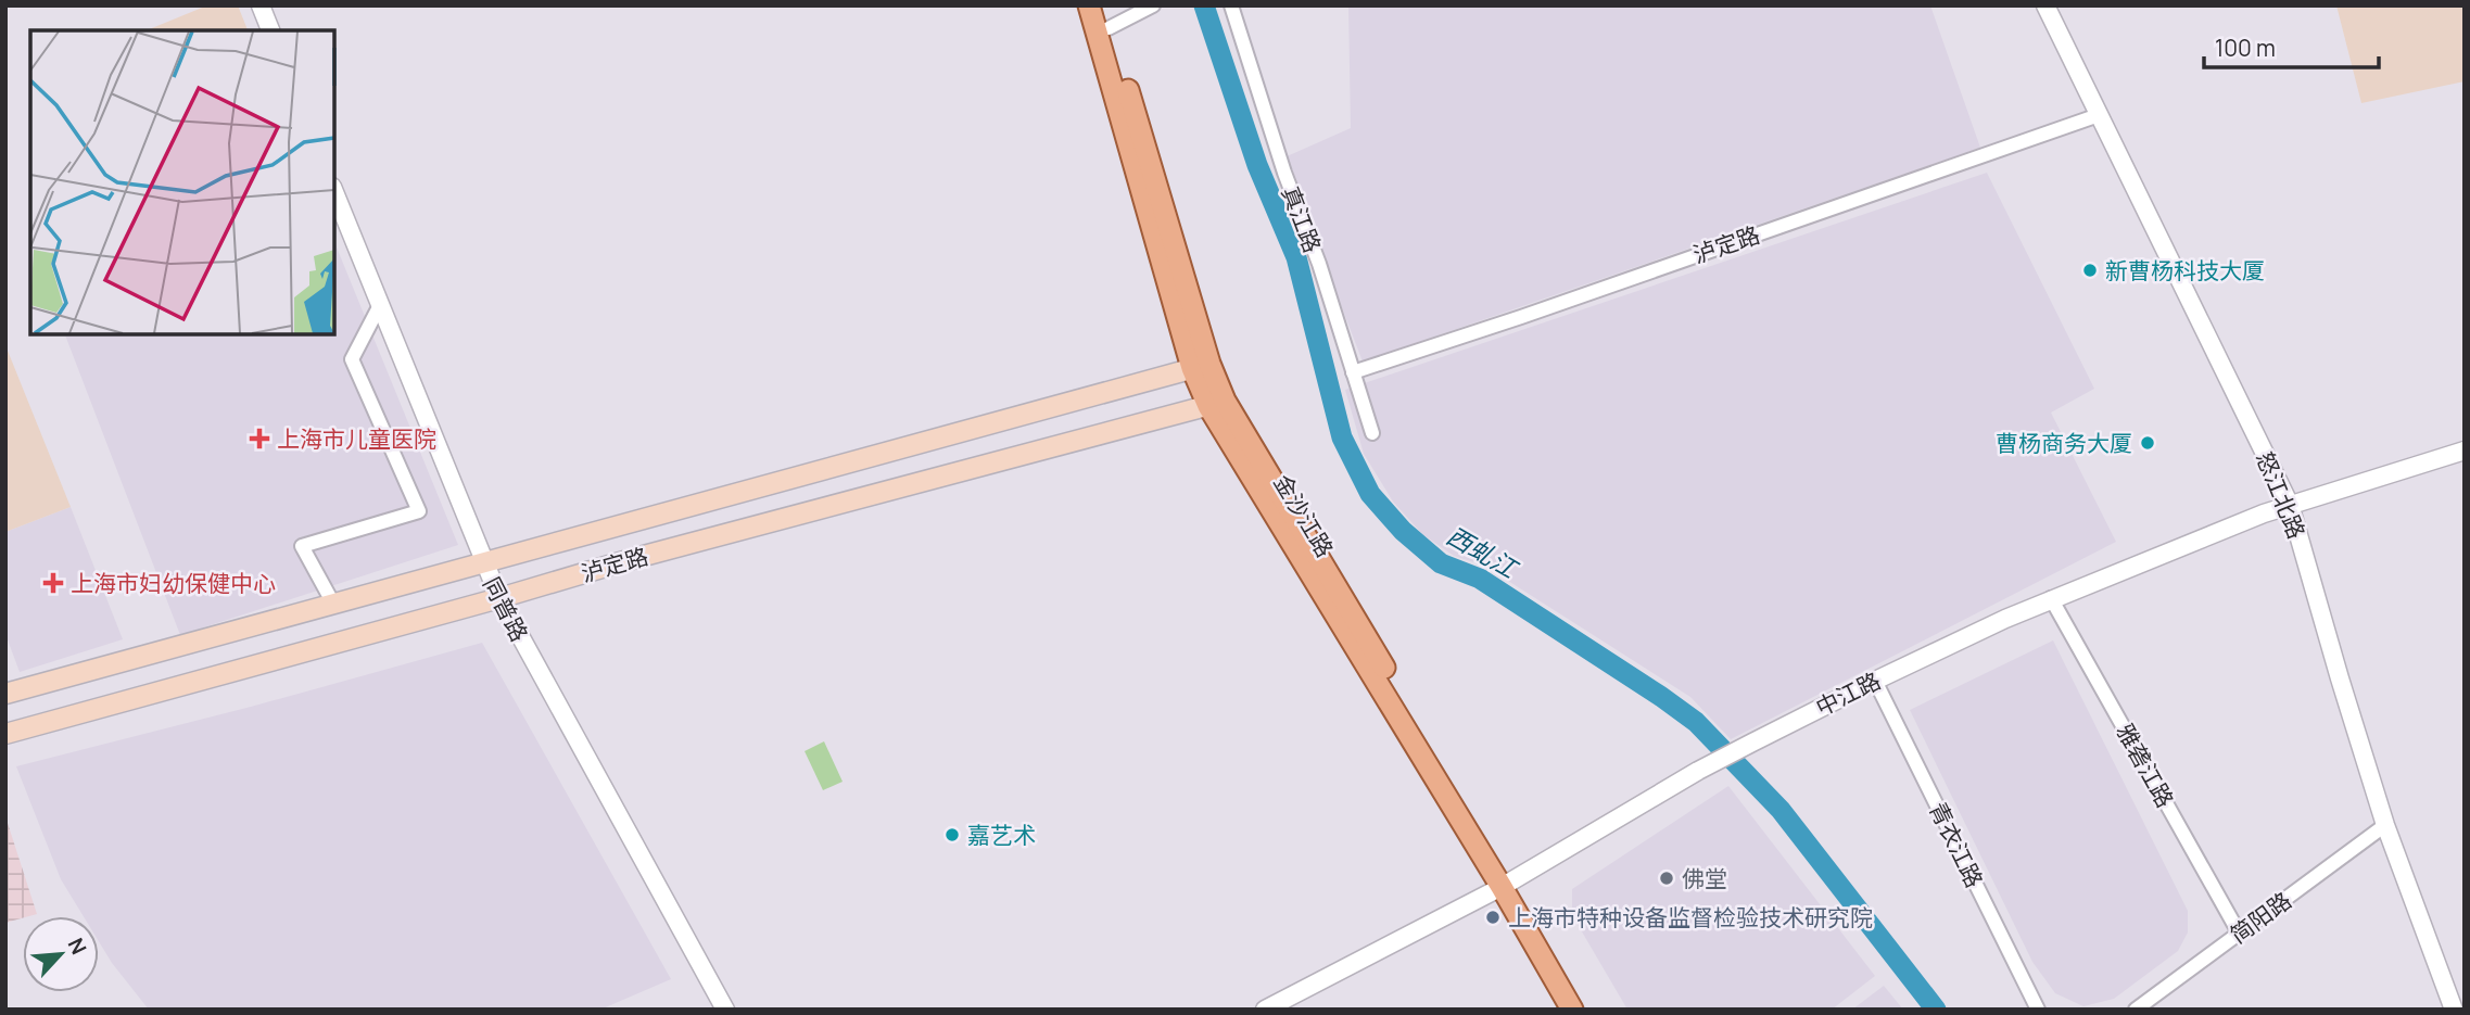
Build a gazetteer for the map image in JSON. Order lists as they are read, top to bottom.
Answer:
{
  "streets": {
    "main road": ["泸定路", "金沙江路"],
    "street": [
      "真江路",
      "怒江北路",
      "同普路",
      "中江路",
      "雅砻江路",
      "青衣江路",
      "简阳路"
    ]
  },
  "crossings": [
    ["真江路", "泸定路"],
    ["泸定路", "怒江北路"],
    ["泸定路", "金沙江路"],
    ["泸定路", "同普路"],
    ["怒江北路", "中江路"],
    ["怒江北路", "简阳路"],
    ["金沙江路", "中江路"],
    ["中江路", "雅砻江路"],
    ["中江路", "青衣江路"],
    ["雅砻江路", "简阳路"]
  ],
  "water": ["西虬江"],
  "places": {
    "other": [
      "新曹杨科技大厦",
      "曹杨商务大厦",
      "嘉艺术",
      "佛堂",
      "上海市特种设备监督检验技术研究院"
    ],
    "health": ["上海市儿童医院", "上海市妇幼保健中心"]
  },
  "scale_bar": "100 m",
  "north": "top right"
}
